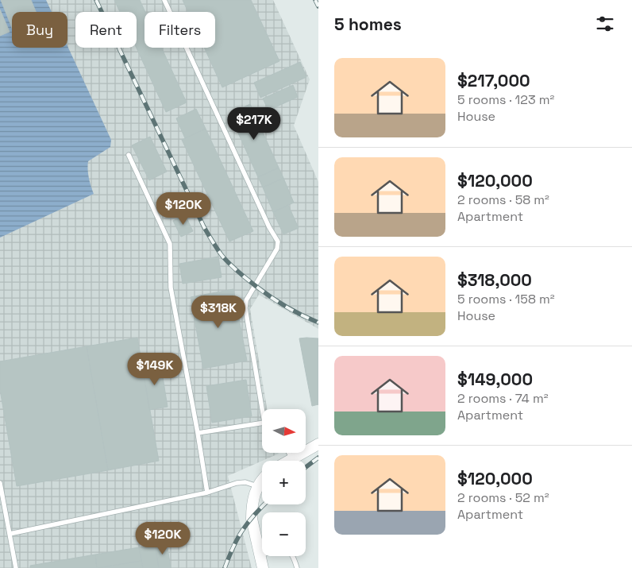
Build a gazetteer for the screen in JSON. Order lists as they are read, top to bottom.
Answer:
{
  "north": "right",
  "page": {
    "heading": "5 homes",
    "chip": ["Buy", "Rent", "Filters"],
    "list": [
      {
        "name": "$217,000",
        "note": "5 rooms · 123 m² · House"
      },
      {
        "name": "$120,000",
        "note": "2 rooms · 58 m² · Apartment"
      },
      {
        "name": "$318,000",
        "note": "5 rooms · 158 m² · House"
      },
      {
        "name": "$149,000",
        "note": "2 rooms · 74 m² · Apartment"
      },
      {
        "name": "$120,000",
        "note": "2 rooms · 52 m² · Apartment"
      }
    ],
    "price": [
      "$217K",
      "$120K",
      "$318K",
      "$149K",
      "$120K"
    ],
    "map_buttons": ["+", "−"]
  }
}
